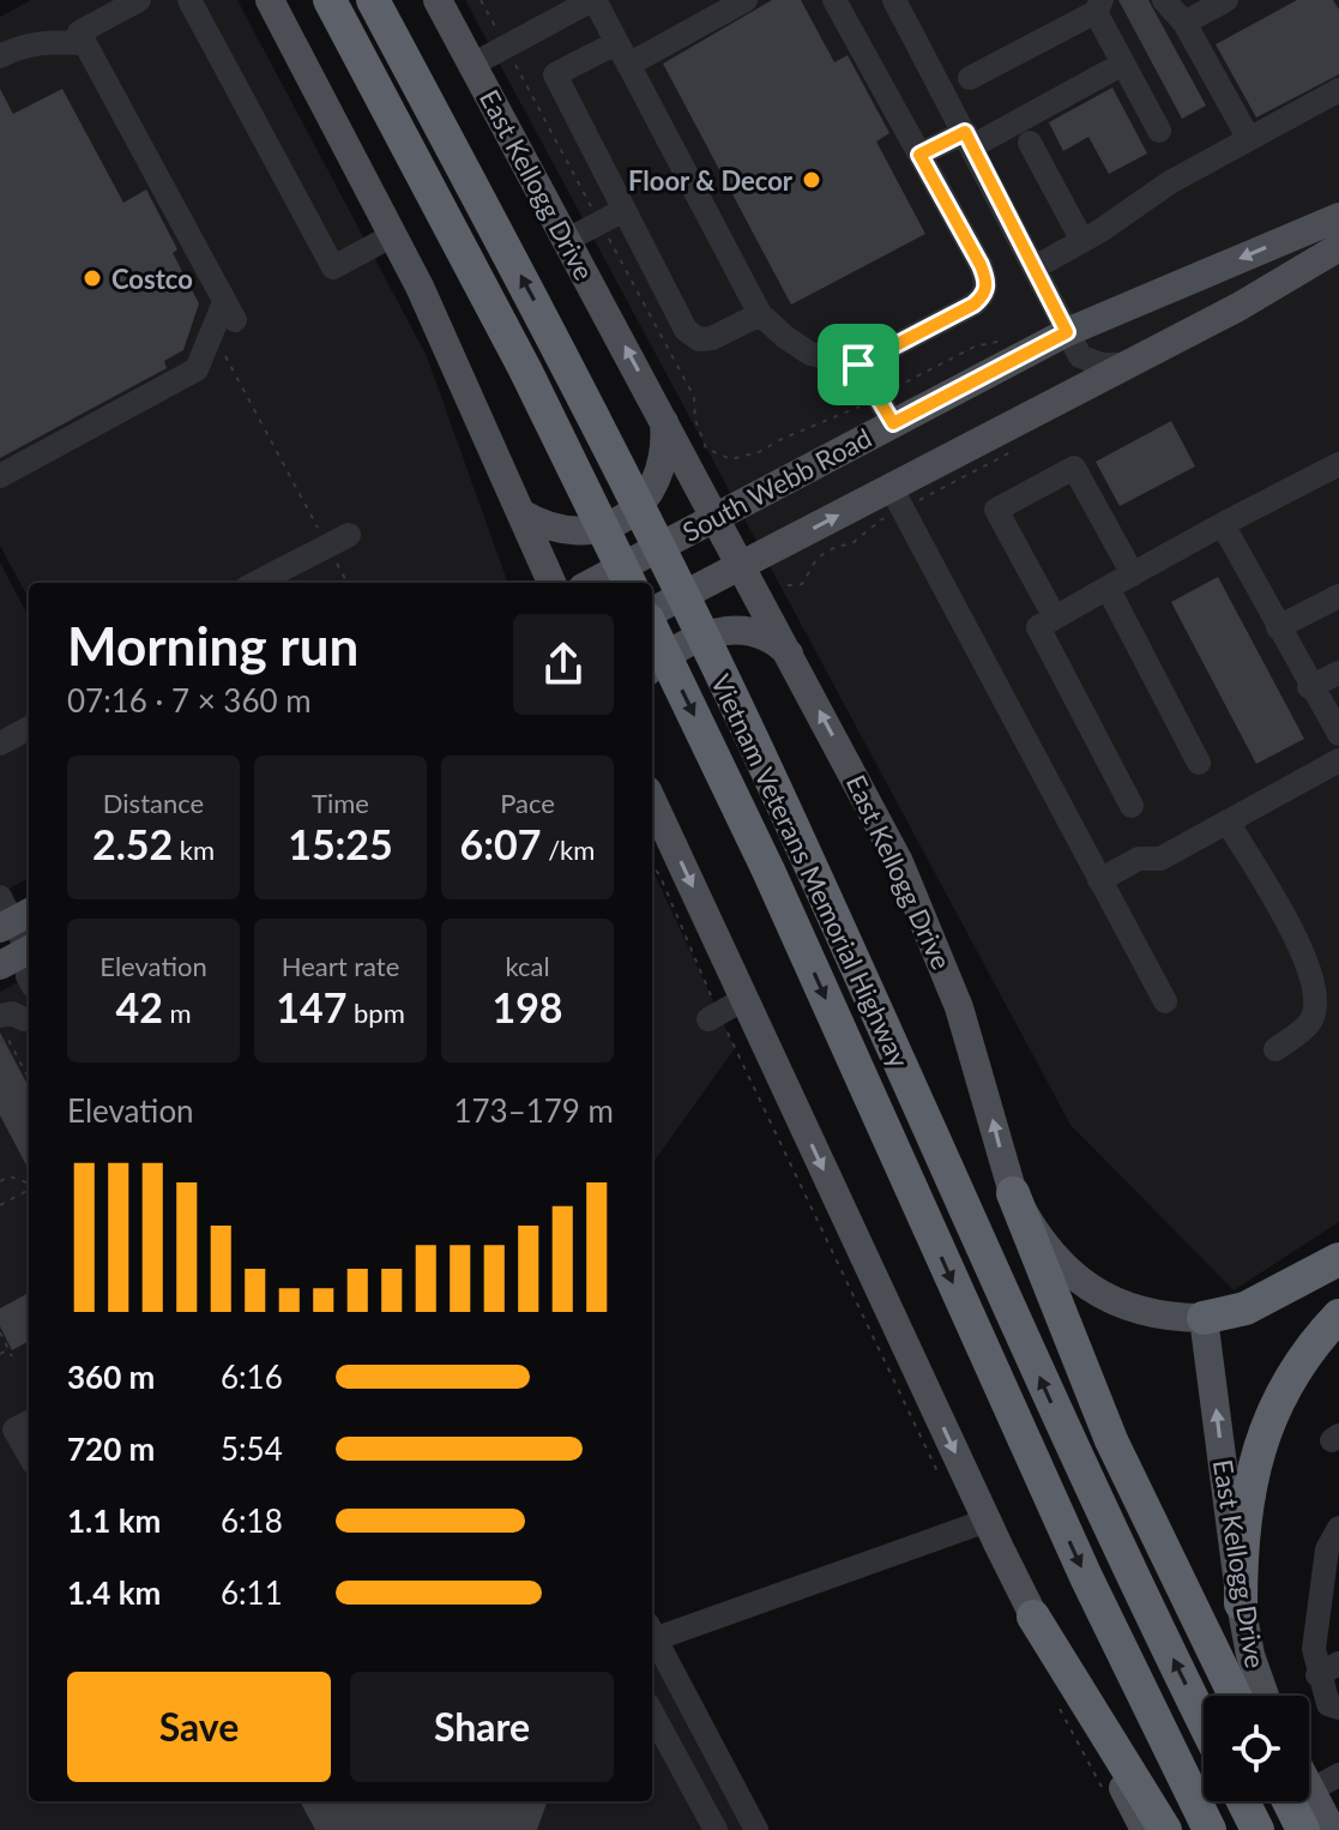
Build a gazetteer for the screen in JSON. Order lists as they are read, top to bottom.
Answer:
{
  "streets": {
    "highway": ["Vietnam Veterans Memorial Highway"],
    "main road": ["East Kellogg Drive", "South Webb Road"]
  },
  "crossings": [
    ["East Kellogg Drive", "South Webb Road"]
  ],
  "places": ["Floor & Decor", "Costco"],
  "page": {
    "heading": ["Morning run", "07:16 · 7 × 360 m"],
    "stats": [
      ["Distance", "2.52 km"],
      ["Time", "15:25"],
      ["Pace", "6:07 /km"],
      ["Elevation", "42 m"],
      ["Heart rate", "147 bpm"],
      ["kcal", "198"]
    ],
    "chart": ["Elevation", "173–179 m"],
    "list": [
      {
        "name": "360 m",
        "note": "6:16"
      },
      {
        "name": "720 m",
        "note": "5:54"
      },
      {
        "name": "1.1 km",
        "note": "6:18"
      },
      {
        "name": "1.4 km",
        "note": "6:11"
      }
    ],
    "buttons": ["Save", "Share"]
  }
}
